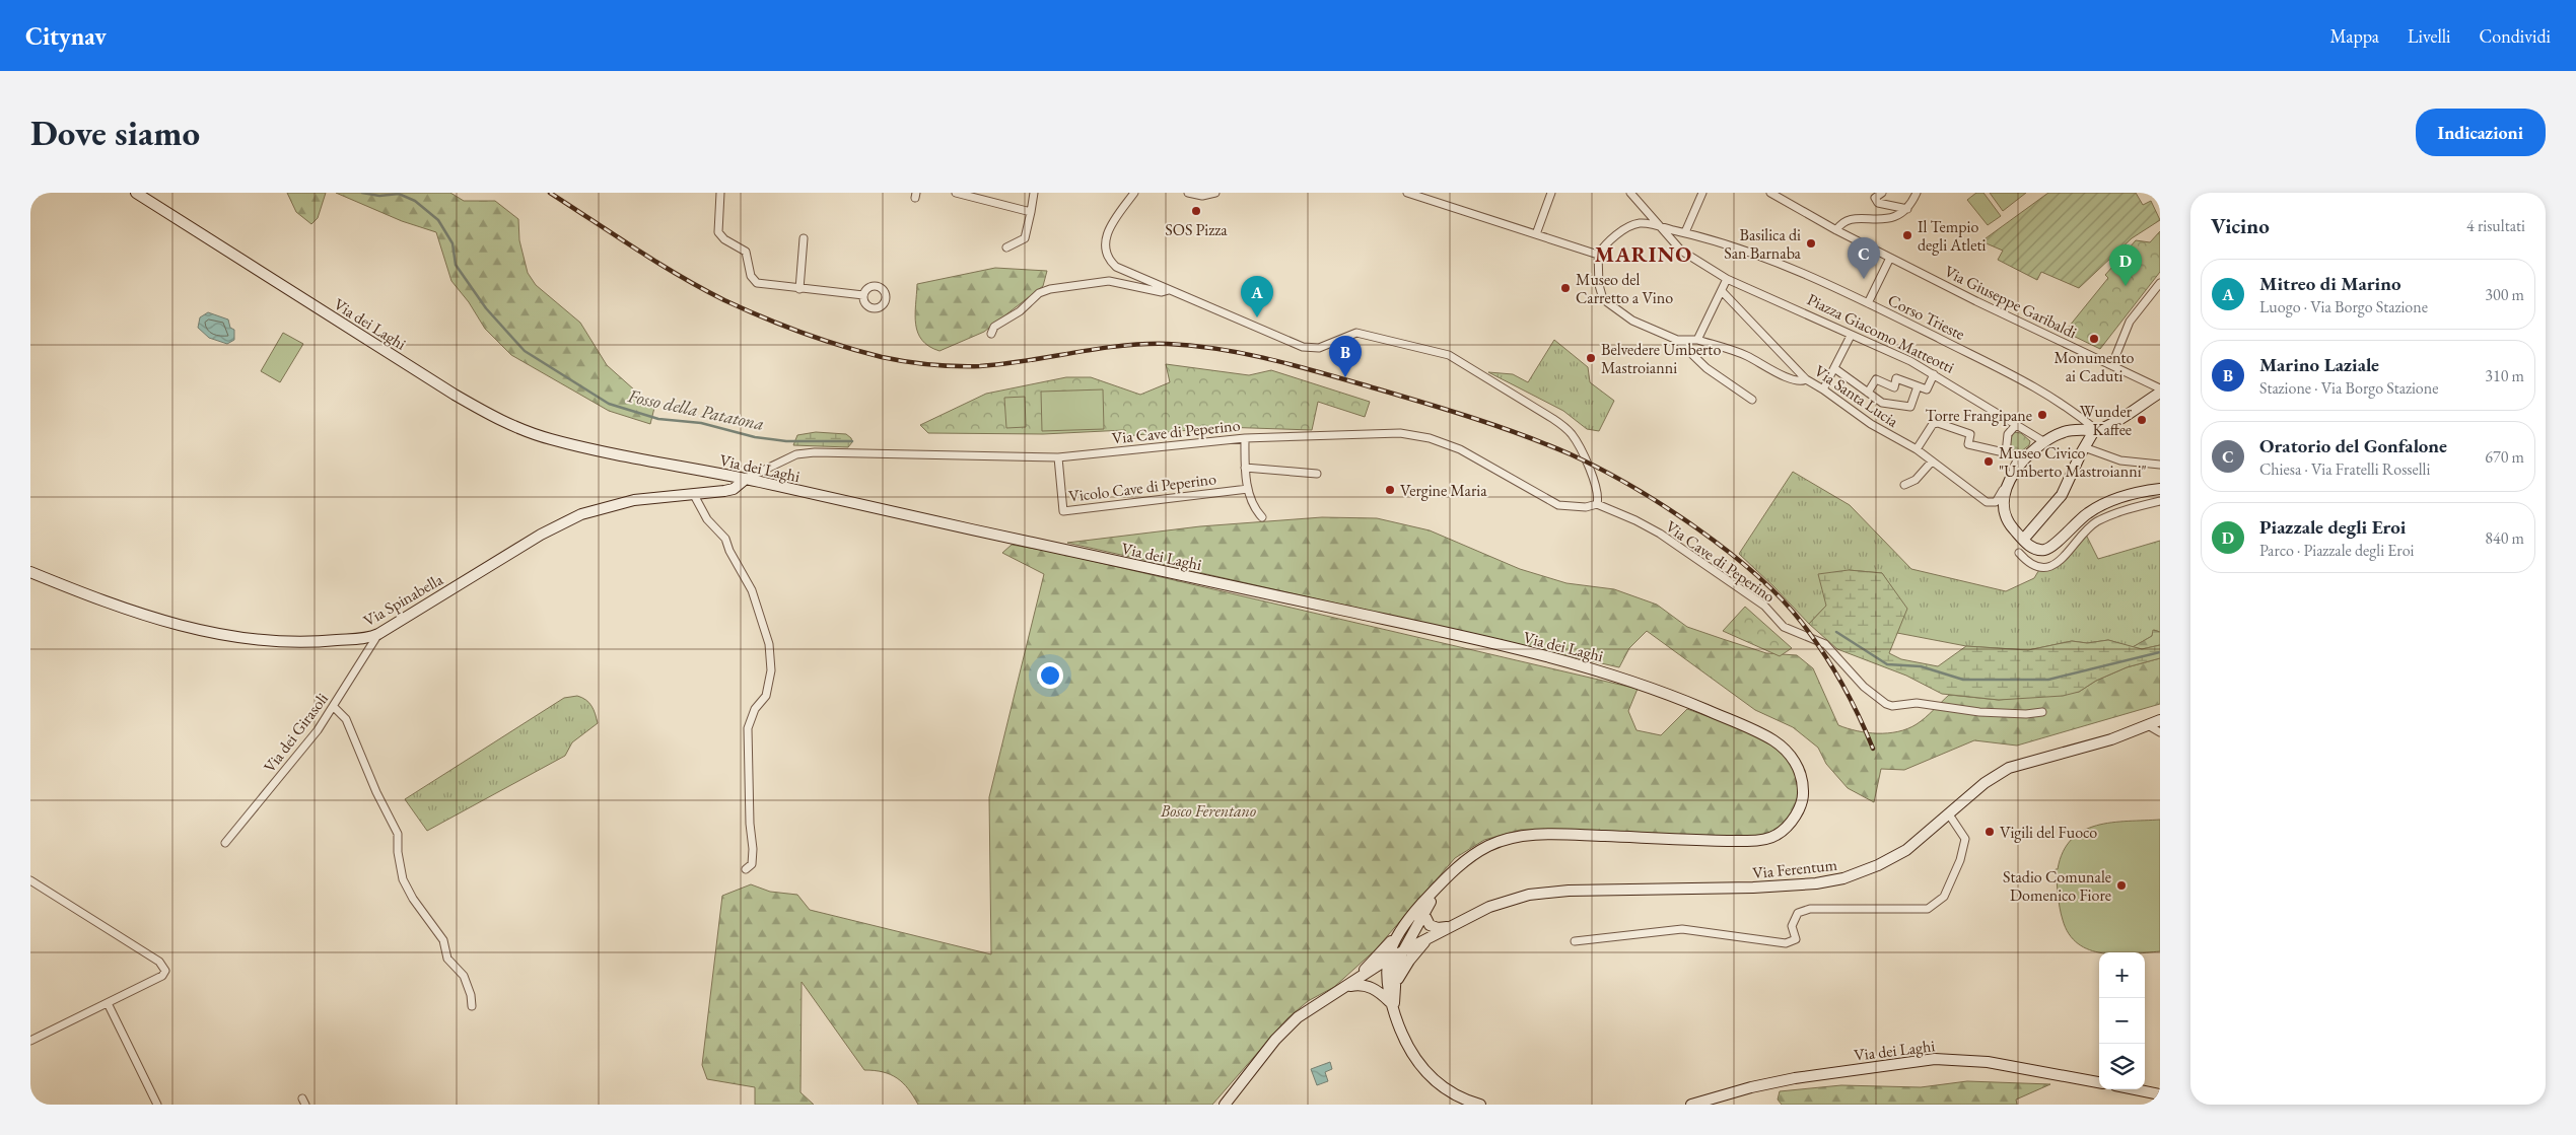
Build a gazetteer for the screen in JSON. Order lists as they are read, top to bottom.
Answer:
{
  "streets": {
    "main road": ["Via dei Laghi", "Via Spinabella", "Via Ferentum"],
    "street": [
      "Via Giuseppe Garibaldi",
      "Corso Trieste",
      "Piazza Giacomo Matteotti",
      "Via Santa Lucia",
      "Via Cave di Peperino",
      "Vicolo Cave di Peperino",
      "Via dei Girasoli"
    ]
  },
  "crossings": [
    ["Corso Trieste", "Piazza Giacomo Matteotti"],
    ["Corso Trieste", "Via Santa Lucia"],
    ["Via dei Laghi", "Via Cave di Peperino"],
    ["Via dei Laghi", "Via Spinabella"],
    ["Via dei Laghi", "Via Ferentum"],
    ["Piazza Giacomo Matteotti", "Via Santa Lucia"],
    ["Via Cave di Peperino", "Vicolo Cave di Peperino"],
    ["Via Cave di Peperino", "Via Spinabella"],
    ["Via Spinabella", "Via dei Girasoli"]
  ],
  "districts": ["MARINO"],
  "water": ["Fosso della Patatona"],
  "parks": ["Bosco Ferentano"],
  "places": [
    "SOS Pizza",
    "Il Tempio degli Atleti",
    "Basilica di San Barnaba",
    "Museo del Carretto a Vino",
    "Monumento ai Caduti",
    "Belvedere Umberto Mastroianni",
    "Torre Frangipane",
    "Wunder Kaffee",
    "Museo Civico \"Umberto Mastroianni\"",
    "Vergine Maria",
    "Vigili del Fuoco",
    "Stadio Comunale Domenico Fiore"
  ],
  "page": {
    "header": "Citynav",
    "nav": ["Mappa", "Livelli", "Condividi"],
    "buttons": "Indicazioni",
    "title": "Dove siamo",
    "heading": ["Vicino", "4 risultati"],
    "pins": [
      "C",
      "D",
      "A",
      "B"
    ],
    "list": [
      {
        "mark": "A",
        "name": "Mitreo di Marino",
        "note": "Luogo · Via Borgo Stazione",
        "value": "300 m"
      },
      {
        "mark": "B",
        "name": "Marino Laziale",
        "note": "Stazione · Via Borgo Stazione",
        "value": "310 m"
      },
      {
        "mark": "C",
        "name": "Oratorio del Gonfalone",
        "note": "Chiesa · Via Fratelli Rosselli",
        "value": "670 m"
      },
      {
        "mark": "D",
        "name": "Piazzale degli Eroi",
        "note": "Parco · Piazzale degli Eroi",
        "value": "840 m"
      }
    ],
    "map_buttons": ["+", "−"]
  }
}
